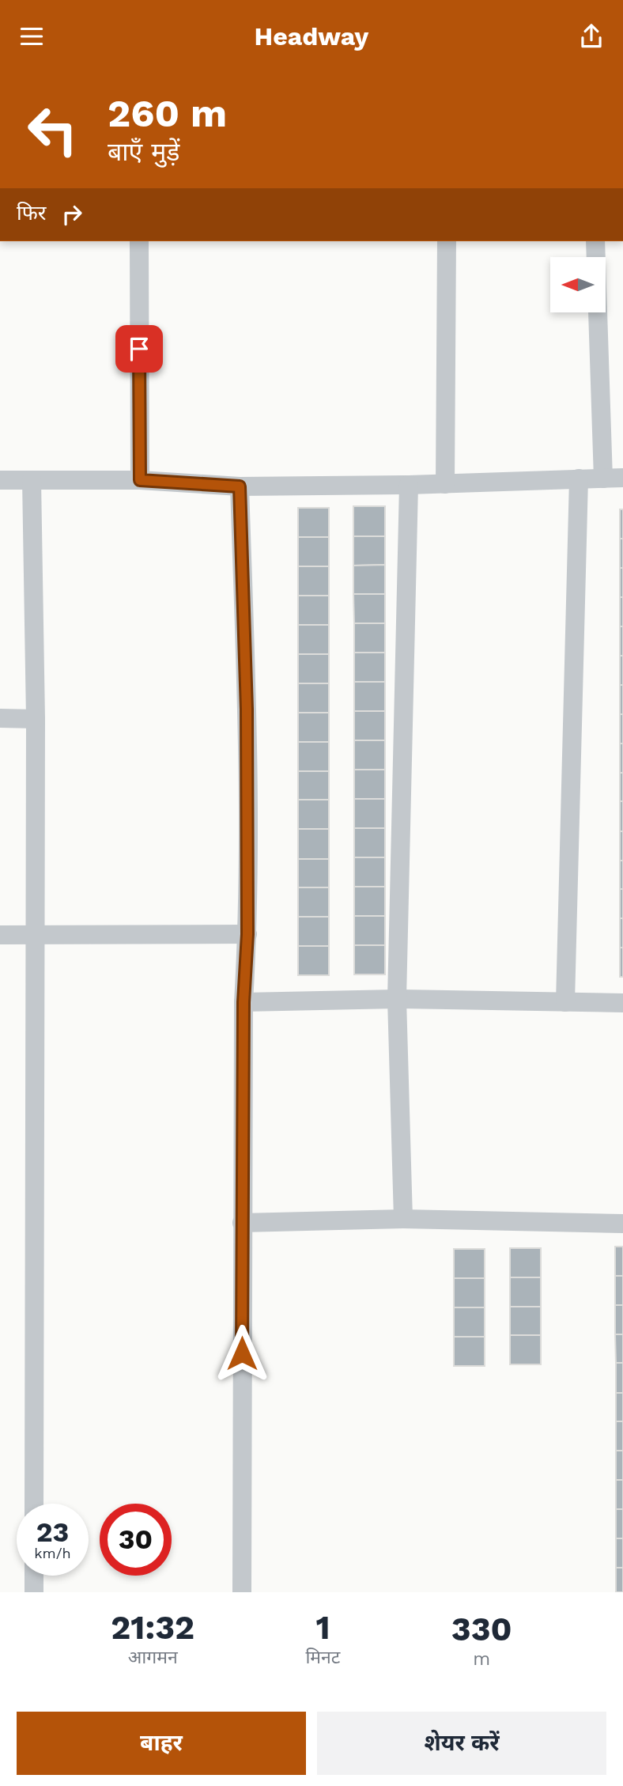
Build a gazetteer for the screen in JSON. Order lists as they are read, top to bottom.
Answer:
{
  "north": "left",
  "page": {
    "header": "Headway",
    "turn": ["260 m", "बाएँ मुड़ें"],
    "then": "फिर",
    "speed": "23 km/h",
    "limit": "30",
    "eta": [
      "21:32",
      "आगमन",
      "1",
      "मिनट",
      "330",
      "m"
    ],
    "buttons": ["बाहर", "शेयर करें"]
  }
}
